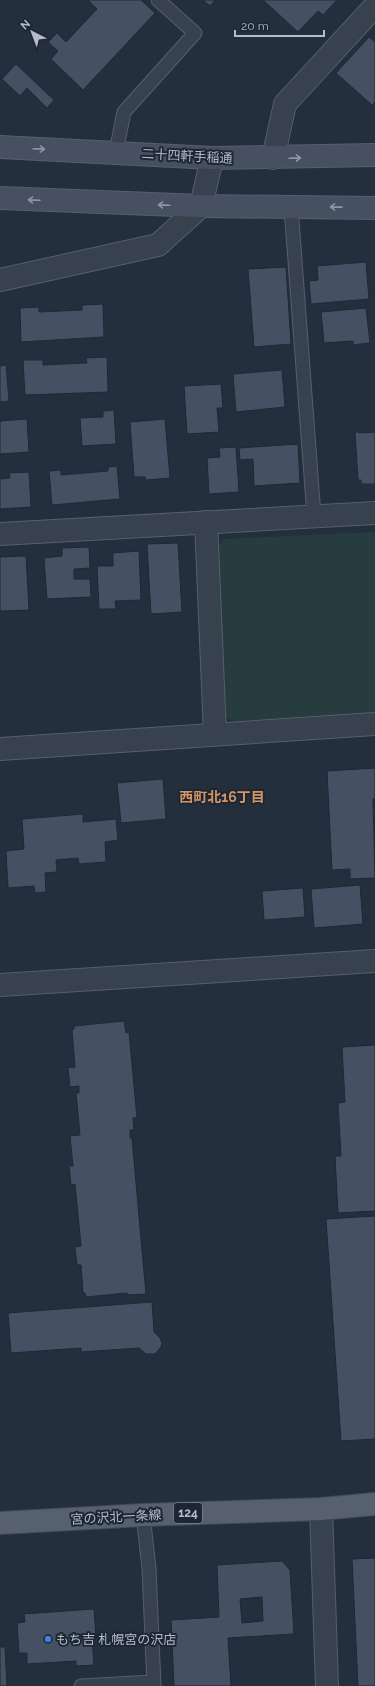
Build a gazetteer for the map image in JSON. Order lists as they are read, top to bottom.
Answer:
{
  "streets": {
    "main road": ["124", "宮の沢北一条線"],
    "street": ["二十四軒手稲通"]
  },
  "districts": ["西町北16丁目"],
  "places": ["もち吉 札幌宮の沢店"],
  "scale_bar": "20 m",
  "north": "top left"
}
